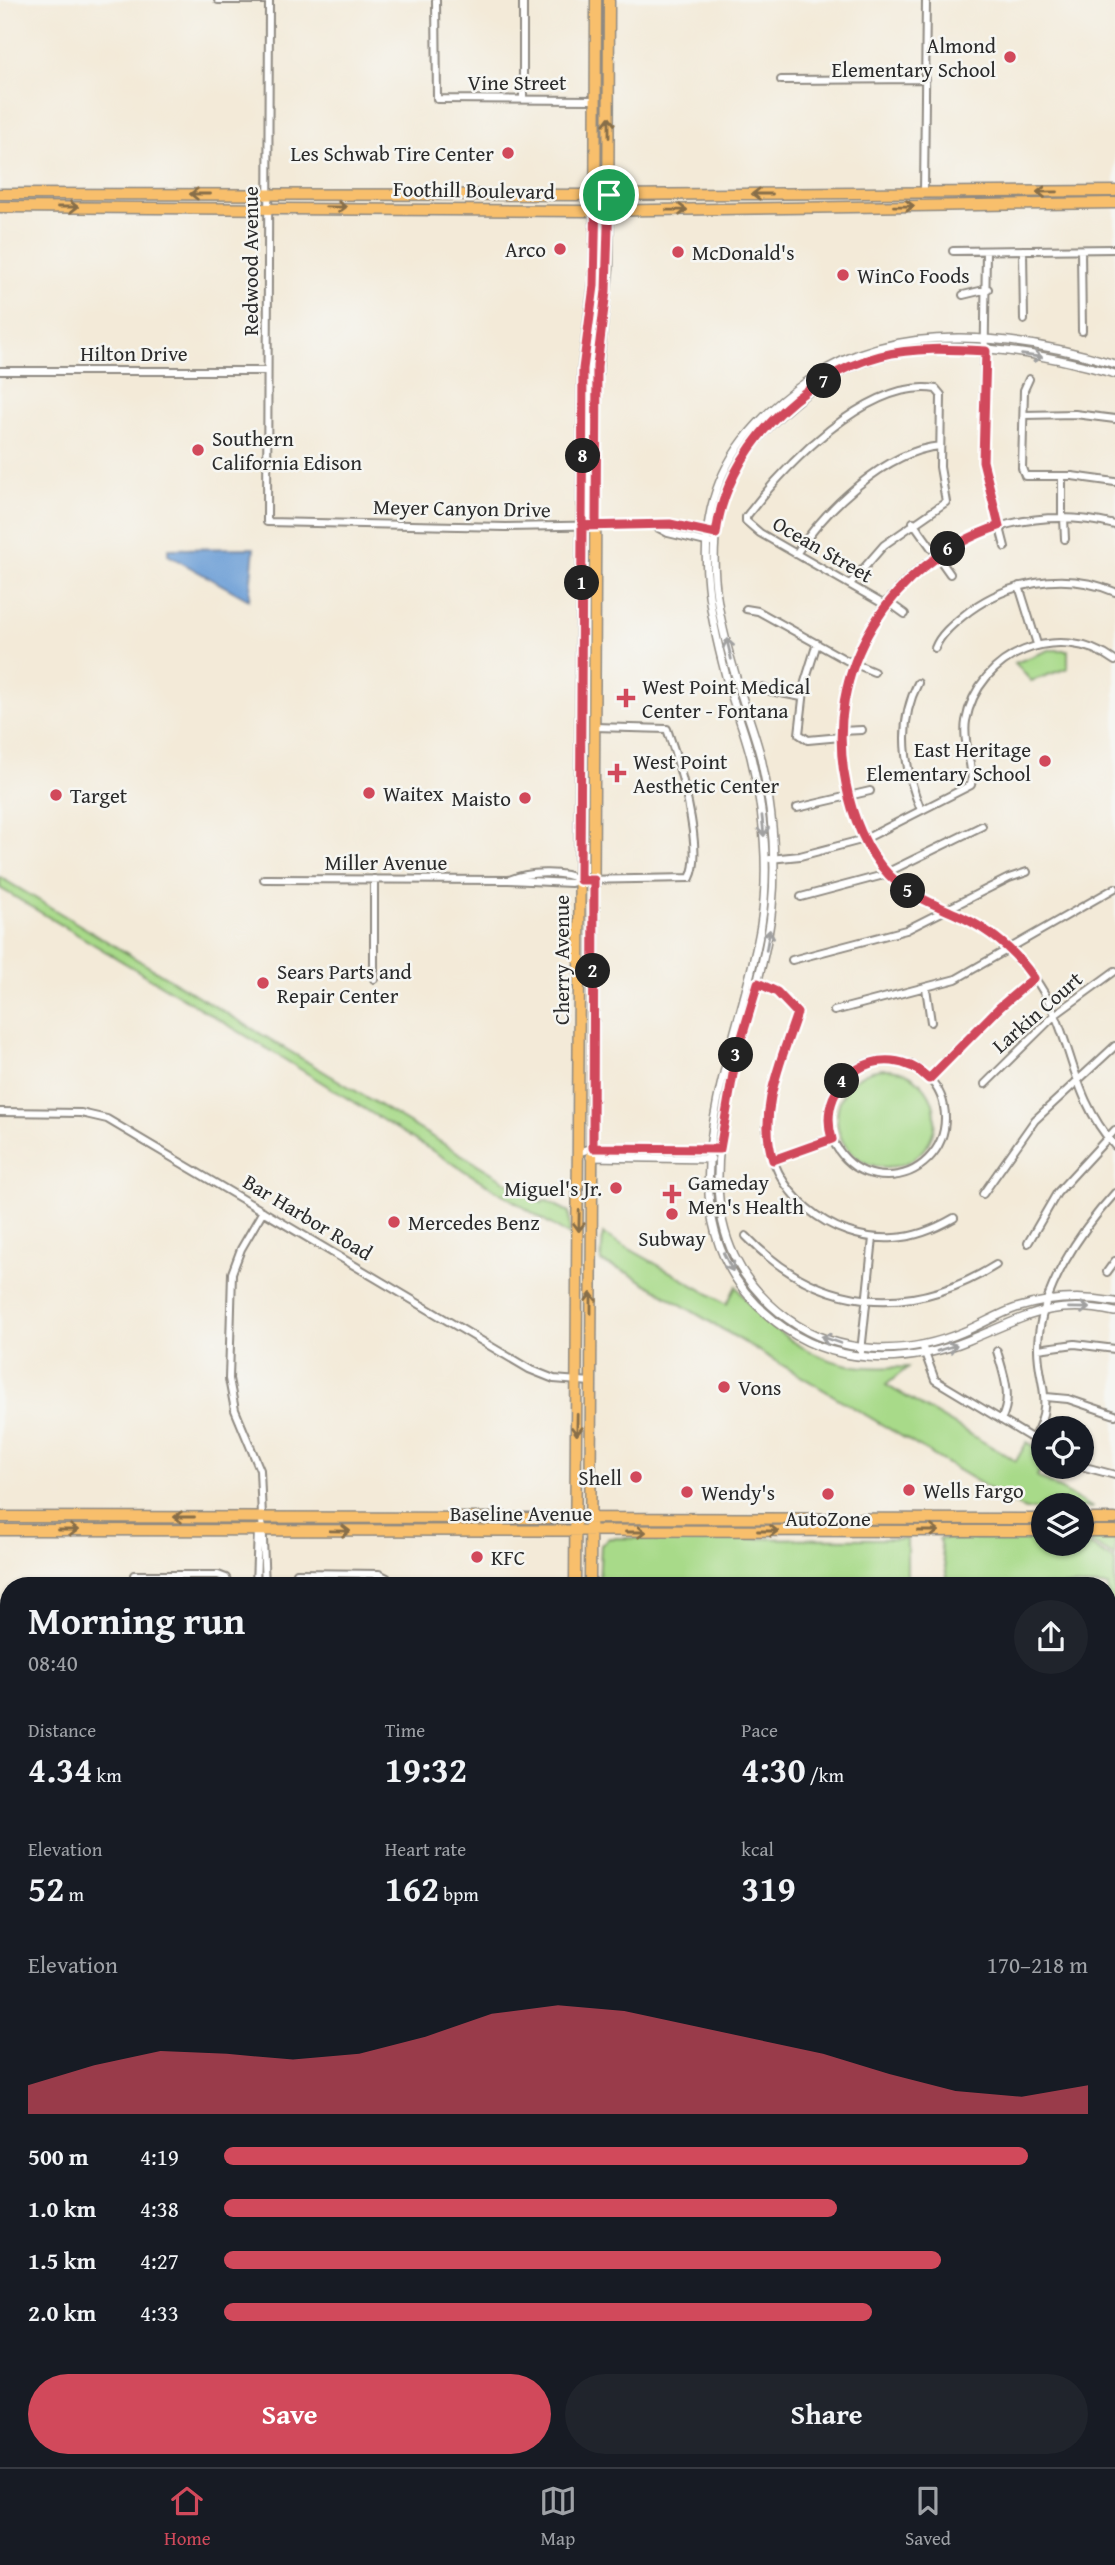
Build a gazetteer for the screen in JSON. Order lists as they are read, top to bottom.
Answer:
{
  "streets": {
    "main road": ["Foothill Boulevard", "Cherry Avenue", "Baseline Avenue"],
    "street": [
      "Vine Street",
      "Redwood Avenue",
      "Hilton Drive",
      "Meyer Canyon Drive",
      "Ocean Street",
      "Miller Avenue",
      "Larkin Court",
      "Bar Harbor Road"
    ]
  },
  "crossings": [
    ["Vine Street", "Cherry Avenue"],
    ["Foothill Boulevard", "Redwood Avenue"],
    ["Foothill Boulevard", "Cherry Avenue"],
    ["Redwood Avenue", "Hilton Drive"],
    ["Redwood Avenue", "Meyer Canyon Drive"],
    ["Meyer Canyon Drive", "Cherry Avenue"],
    ["Miller Avenue", "Cherry Avenue"],
    ["Cherry Avenue", "Bar Harbor Road"],
    ["Cherry Avenue", "Baseline Avenue"]
  ],
  "places": {
    "other": [
      "Almond Elementary School",
      "Les Schwab Tire Center",
      "Arco",
      "McDonald's",
      "WinCo Foods",
      "Southern California Edison",
      "East Heritage Elementary School",
      "Waitex",
      "Target",
      "Maisto",
      "Sears Parts and Repair Center",
      "Miguel's Jr.",
      "Subway",
      "Mercedes Benz",
      "Vons",
      "Shell",
      "Wells Fargo",
      "Wendy's",
      "AutoZone",
      "KFC"
    ],
    "health": ["West Point Medical Center - Fontana", "West Point Aesthetic Center", "Gameday Men's Health"]
  },
  "page": {
    "pins": [
      "7",
      "8",
      "6",
      "1",
      "5",
      "2",
      "3",
      "4"
    ],
    "heading": ["Morning run", "08:40"],
    "stats": [
      ["Distance", "4.34 km"],
      ["Time", "19:32"],
      ["Pace", "4:30 /km"],
      ["Elevation", "52 m"],
      ["Heart rate", "162 bpm"],
      ["kcal", "319"]
    ],
    "chart": ["Elevation", "170–218 m"],
    "list": [
      {
        "name": "500 m",
        "note": "4:19"
      },
      {
        "name": "1.0 km",
        "note": "4:38"
      },
      {
        "name": "1.5 km",
        "note": "4:27"
      },
      {
        "name": "2.0 km",
        "note": "4:33"
      }
    ],
    "buttons": ["Save", "Share"],
    "tabs": ["Home", "Map", "Saved"]
  }
}
